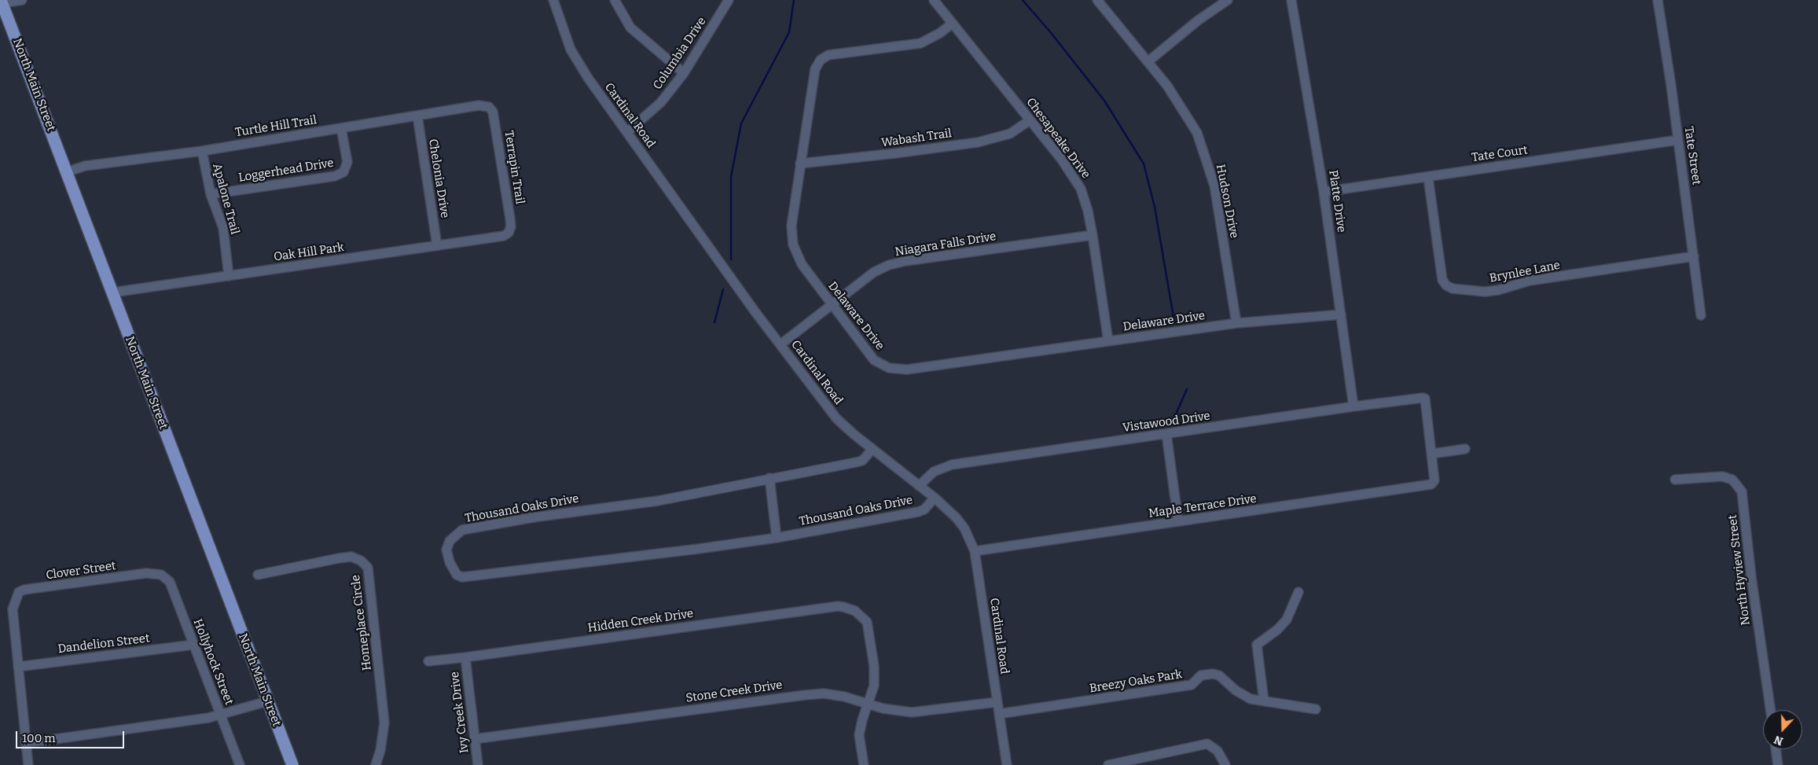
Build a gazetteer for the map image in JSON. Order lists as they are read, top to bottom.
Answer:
{
  "streets": {
    "main road": ["North Main Street"],
    "street": [
      "Columbia Drive",
      "Cardinal Road",
      "Turtle Hill Trail",
      "Wabash Trail",
      "Chesapeake Drive",
      "Tate Court",
      "Tate Street",
      "Terrapin Trail",
      "Loggerhead Drive",
      "Chelonia Drive",
      "Apalone Trail",
      "Hudson Drive",
      "Platte Drive",
      "Niagara Falls Drive",
      "Oak Hill Park",
      "Brynlee Lane",
      "Delaware Drive",
      "Vistawood Drive",
      "Maple Terrace Drive",
      "Thousand Oaks Drive",
      "North Hyview Street",
      "Clover Street",
      "Hidden Creek Drive",
      "Homeplace Circle",
      "Dandelion Street",
      "Hollyhock Street",
      "Breezy Oaks Park",
      "Stone Creek Drive",
      "Ivy Creek Drive"
    ]
  },
  "crossings": [
    ["Columbia Drive", "Cardinal Road"],
    ["North Main Street", "Turtle Hill Trail"],
    ["North Main Street", "Oak Hill Park"],
    ["Cardinal Road", "Niagara Falls Drive"],
    ["Cardinal Road", "Vistawood Drive"],
    ["Cardinal Road", "Maple Terrace Drive"],
    ["Cardinal Road", "Thousand Oaks Drive"],
    ["Cardinal Road", "Breezy Oaks Park"],
    ["Cardinal Road", "Stone Creek Drive"],
    ["Turtle Hill Trail", "Terrapin Trail"],
    ["Turtle Hill Trail", "Loggerhead Drive"],
    ["Turtle Hill Trail", "Chelonia Drive"],
    ["Turtle Hill Trail", "Apalone Trail"],
    ["Wabash Trail", "Chesapeake Drive"],
    ["Wabash Trail", "Delaware Drive"],
    ["Chesapeake Drive", "Niagara Falls Drive"],
    ["Chesapeake Drive", "Delaware Drive"],
    ["Tate Court", "Tate Street"],
    ["Tate Court", "Platte Drive"],
    ["Tate Court", "Brynlee Lane"],
    ["Tate Street", "Brynlee Lane"],
    ["Terrapin Trail", "Oak Hill Park"],
    ["Loggerhead Drive", "Apalone Trail"],
    ["Chelonia Drive", "Oak Hill Park"],
    ["Apalone Trail", "Oak Hill Park"],
    ["Hudson Drive", "Delaware Drive"],
    ["Platte Drive", "Delaware Drive"],
    ["Platte Drive", "Vistawood Drive"],
    ["Niagara Falls Drive", "Delaware Drive"],
    ["Vistawood Drive", "Maple Terrace Drive"],
    ["Clover Street", "Dandelion Street"],
    ["Clover Street", "Hollyhock Street"],
    ["Hidden Creek Drive", "Stone Creek Drive"],
    ["Hidden Creek Drive", "Ivy Creek Drive"],
    ["Dandelion Street", "Hollyhock Street"],
    ["Stone Creek Drive", "Ivy Creek Drive"]
  ],
  "scale_bar": "100 m",
  "north": "bottom"
}
